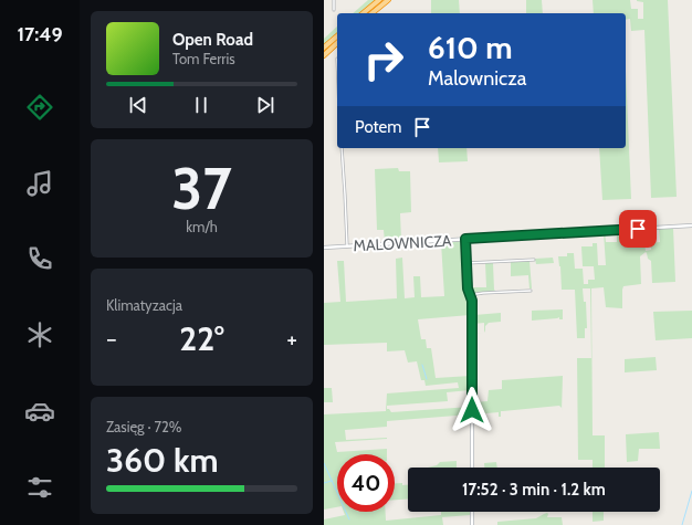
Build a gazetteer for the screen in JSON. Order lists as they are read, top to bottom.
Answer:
{
  "streets": {
    "street": ["MALOWNICZA"]
  },
  "page": {
    "tabs": "17:49",
    "turn": ["610 m", "Malownicza"],
    "song": ["Open Road", "Tom Ferris"],
    "then": "Potem",
    "tile": [
      ["37", "km/h"],
      "Klimatyzacja",
      ["Zasięg · 72%", "360 km"]
    ],
    "heat": ["−", "22°", "+"],
    "limit": "40",
    "trip": "17:52 · 3 min · 1.2 km"
  }
}
